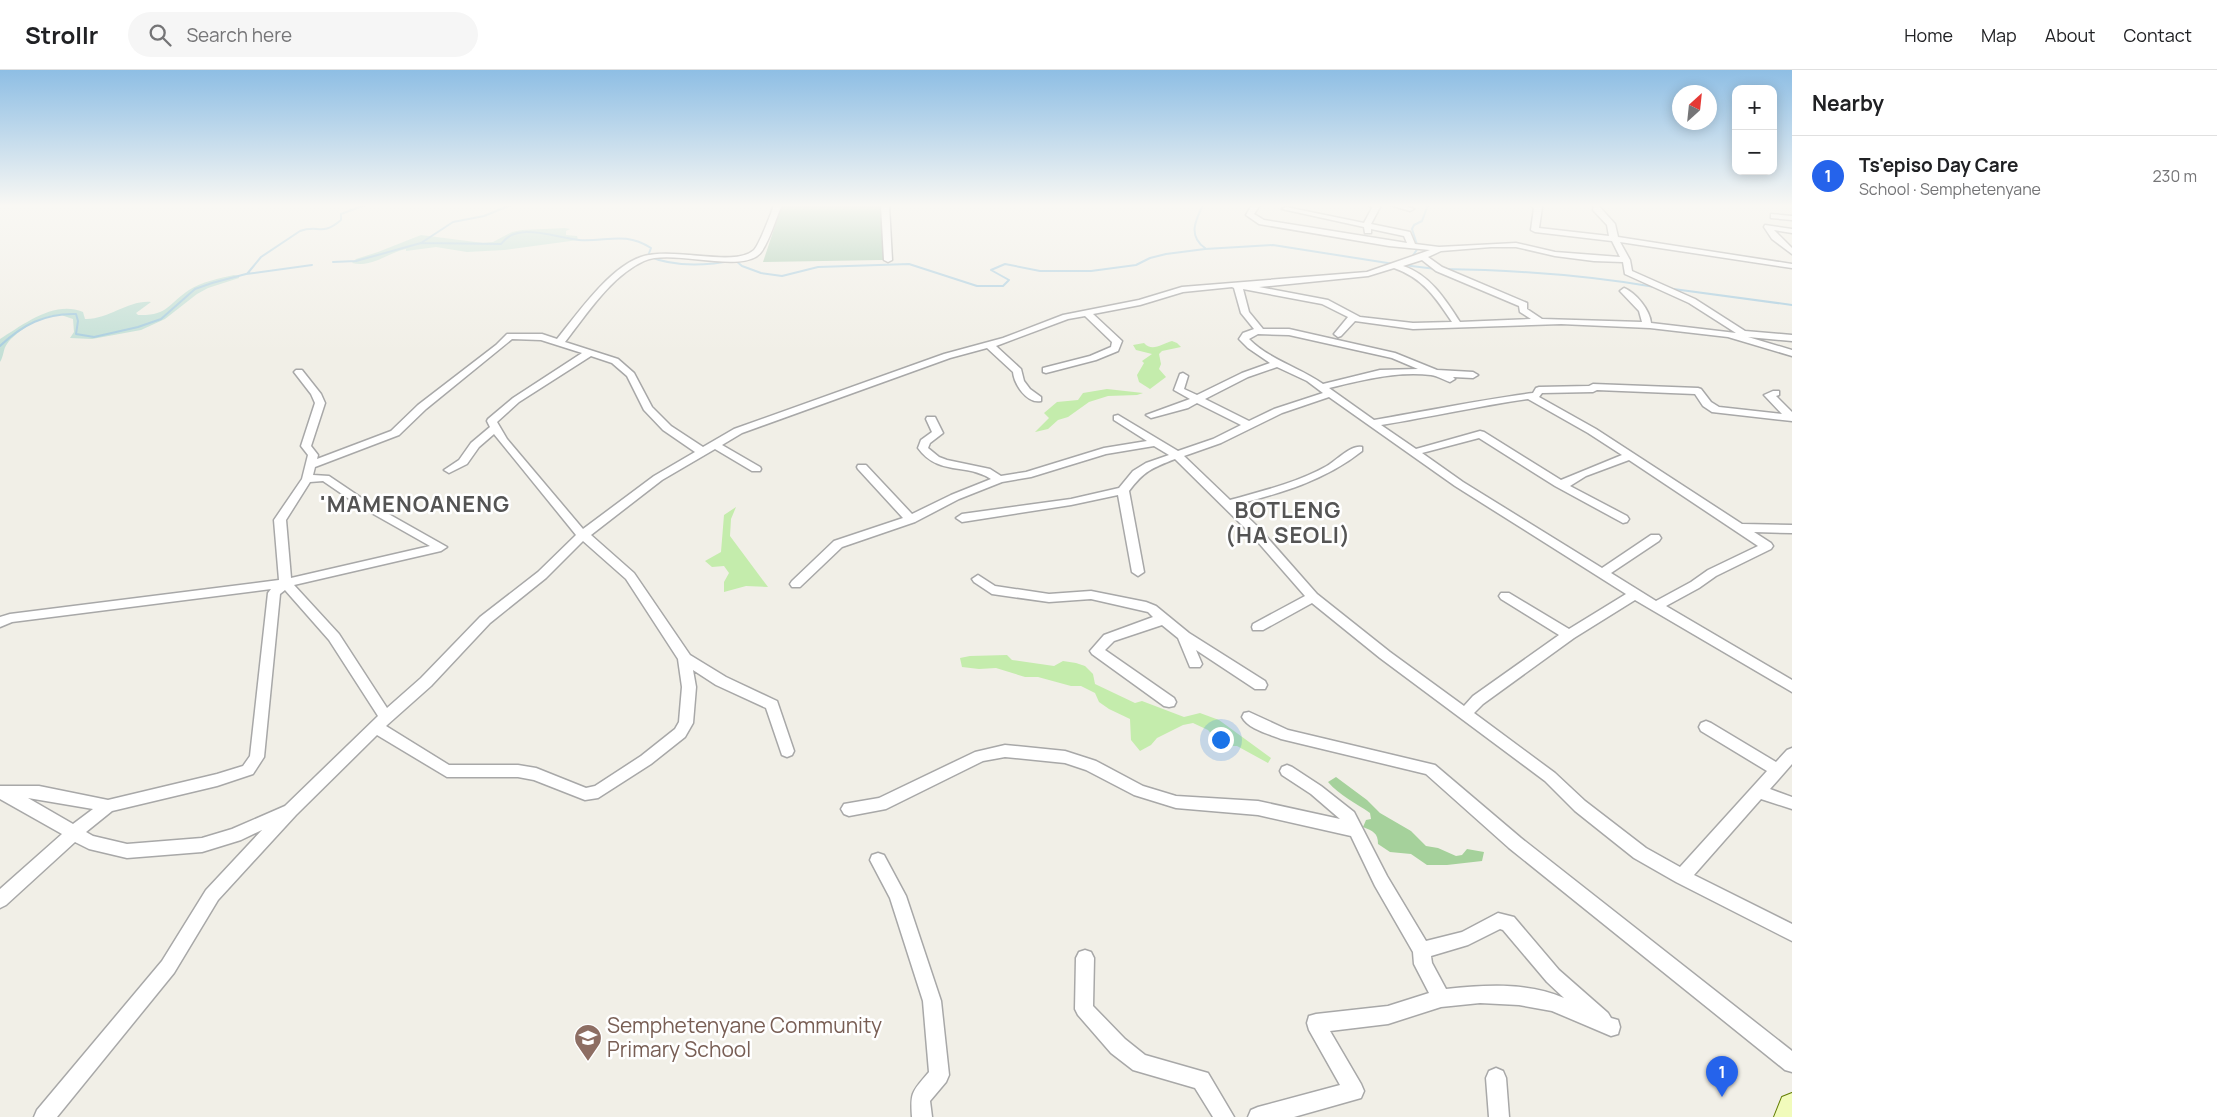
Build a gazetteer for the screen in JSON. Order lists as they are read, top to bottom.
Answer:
{
  "districts": ["'MAMENOANENG", "BOTLENG (HA SEOLI)"],
  "places": {
    "school or university": ["Semphetenyane Community Primary School"]
  },
  "north": "top right",
  "page": {
    "header": "Strollr",
    "search": "Search here",
    "nav": [
      "Home",
      "Map",
      "About",
      "Contact"
    ],
    "heading": "Nearby",
    "map_buttons": ["+", "−"],
    "list": [
      {
        "mark": "1",
        "name": "Ts'episo Day Care",
        "note": "School · Semphetenyane",
        "value": "230 m"
      }
    ],
    "pins": "1"
  }
}
